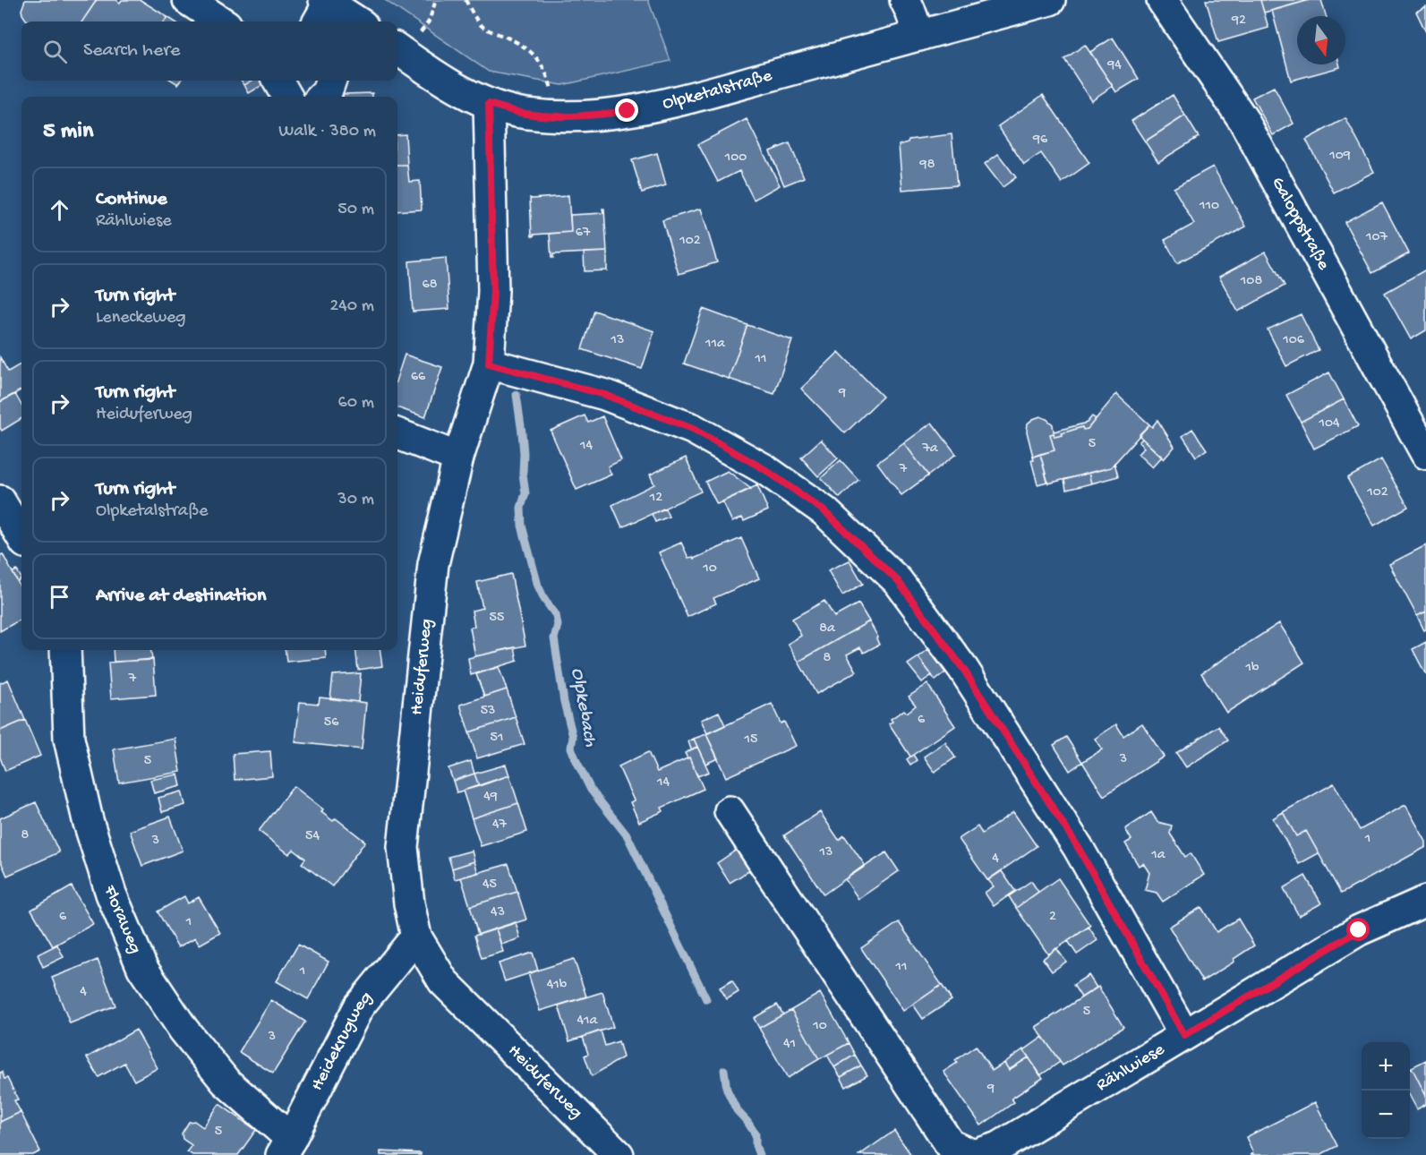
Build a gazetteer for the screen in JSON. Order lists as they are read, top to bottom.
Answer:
{
  "streets": {
    "street": [
      "Olpketalstraße",
      "Galoppstraße",
      "Heiduferweg",
      "Floraweg",
      "Heidekrugweg",
      "Rählwiese"
    ]
  },
  "crossings": [
    ["Olpketalstraße", "Heiduferweg"],
    ["Heiduferweg", "Heidekrugweg"],
    ["Floraweg", "Heidekrugweg"]
  ],
  "water": ["Olpkebach"],
  "house_numbers": [
    "92",
    "94",
    "96",
    "109",
    "100",
    "98",
    "110",
    "67",
    "107",
    "102",
    "108",
    "68",
    "13",
    "106",
    "11a",
    "11",
    "66",
    "9",
    "104",
    "5",
    "14",
    "7a",
    "7",
    "102",
    "12",
    "10",
    "55",
    "8a",
    "8",
    "1b",
    "7",
    "53",
    "6",
    "56",
    "51",
    "15",
    "3",
    "5",
    "14",
    "49",
    "47",
    "8",
    "54",
    "1",
    "3",
    "13",
    "1a",
    "4",
    "45",
    "43",
    "6",
    "2",
    "1",
    "11",
    "1",
    "41b",
    "4",
    "5",
    "41a",
    "10",
    "3",
    "41",
    "9",
    "5"
  ],
  "north": "bottom",
  "page": {
    "search": "Search here",
    "heading": ["5 min", "Walk · 380 m"],
    "list": [
      ["Continue", "Rählwiese", "50 m"],
      ["Turn right", "Leneckeweg", "240 m"],
      ["Turn right", "Heiduferweg", "60 m"],
      ["Turn right", "Olpketalstraße", "30 m"],
      "Arrive at destination"
    ],
    "map_buttons": ["+", "−"]
  }
}
